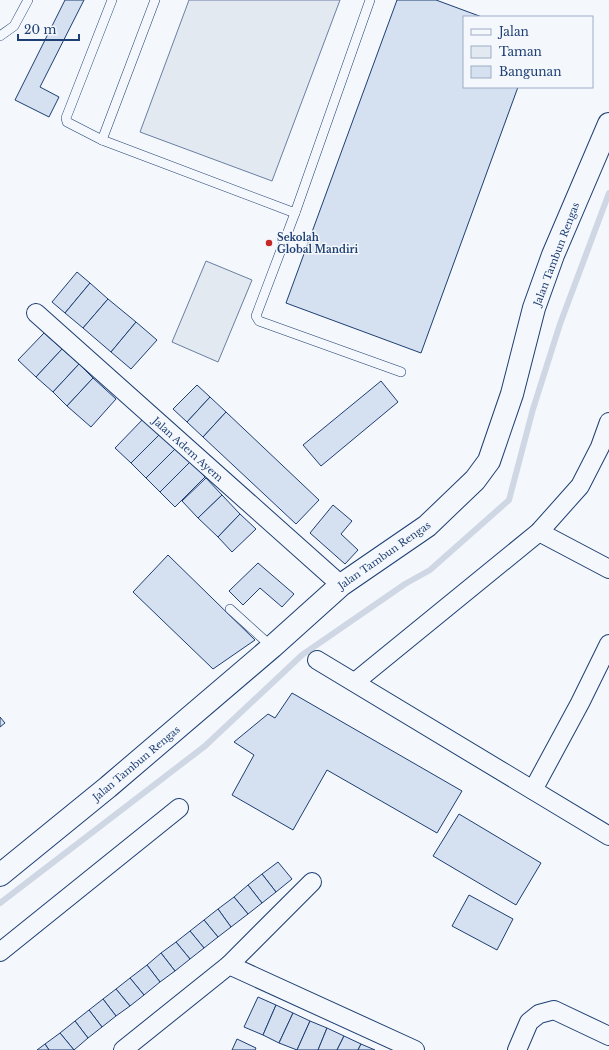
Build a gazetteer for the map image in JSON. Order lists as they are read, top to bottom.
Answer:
{
  "streets": {
    "street": ["Jalan Tambun Rengas", "Jalan Adem Ayem"]
  },
  "crossings": [
    ["Jalan Tambun Rengas", "Jalan Adem Ayem"]
  ],
  "places": ["Sekolah Global Mandiri"],
  "legend": ["Jalan", "Taman", "Bangunan"],
  "scale_bar": "20 m"
}
